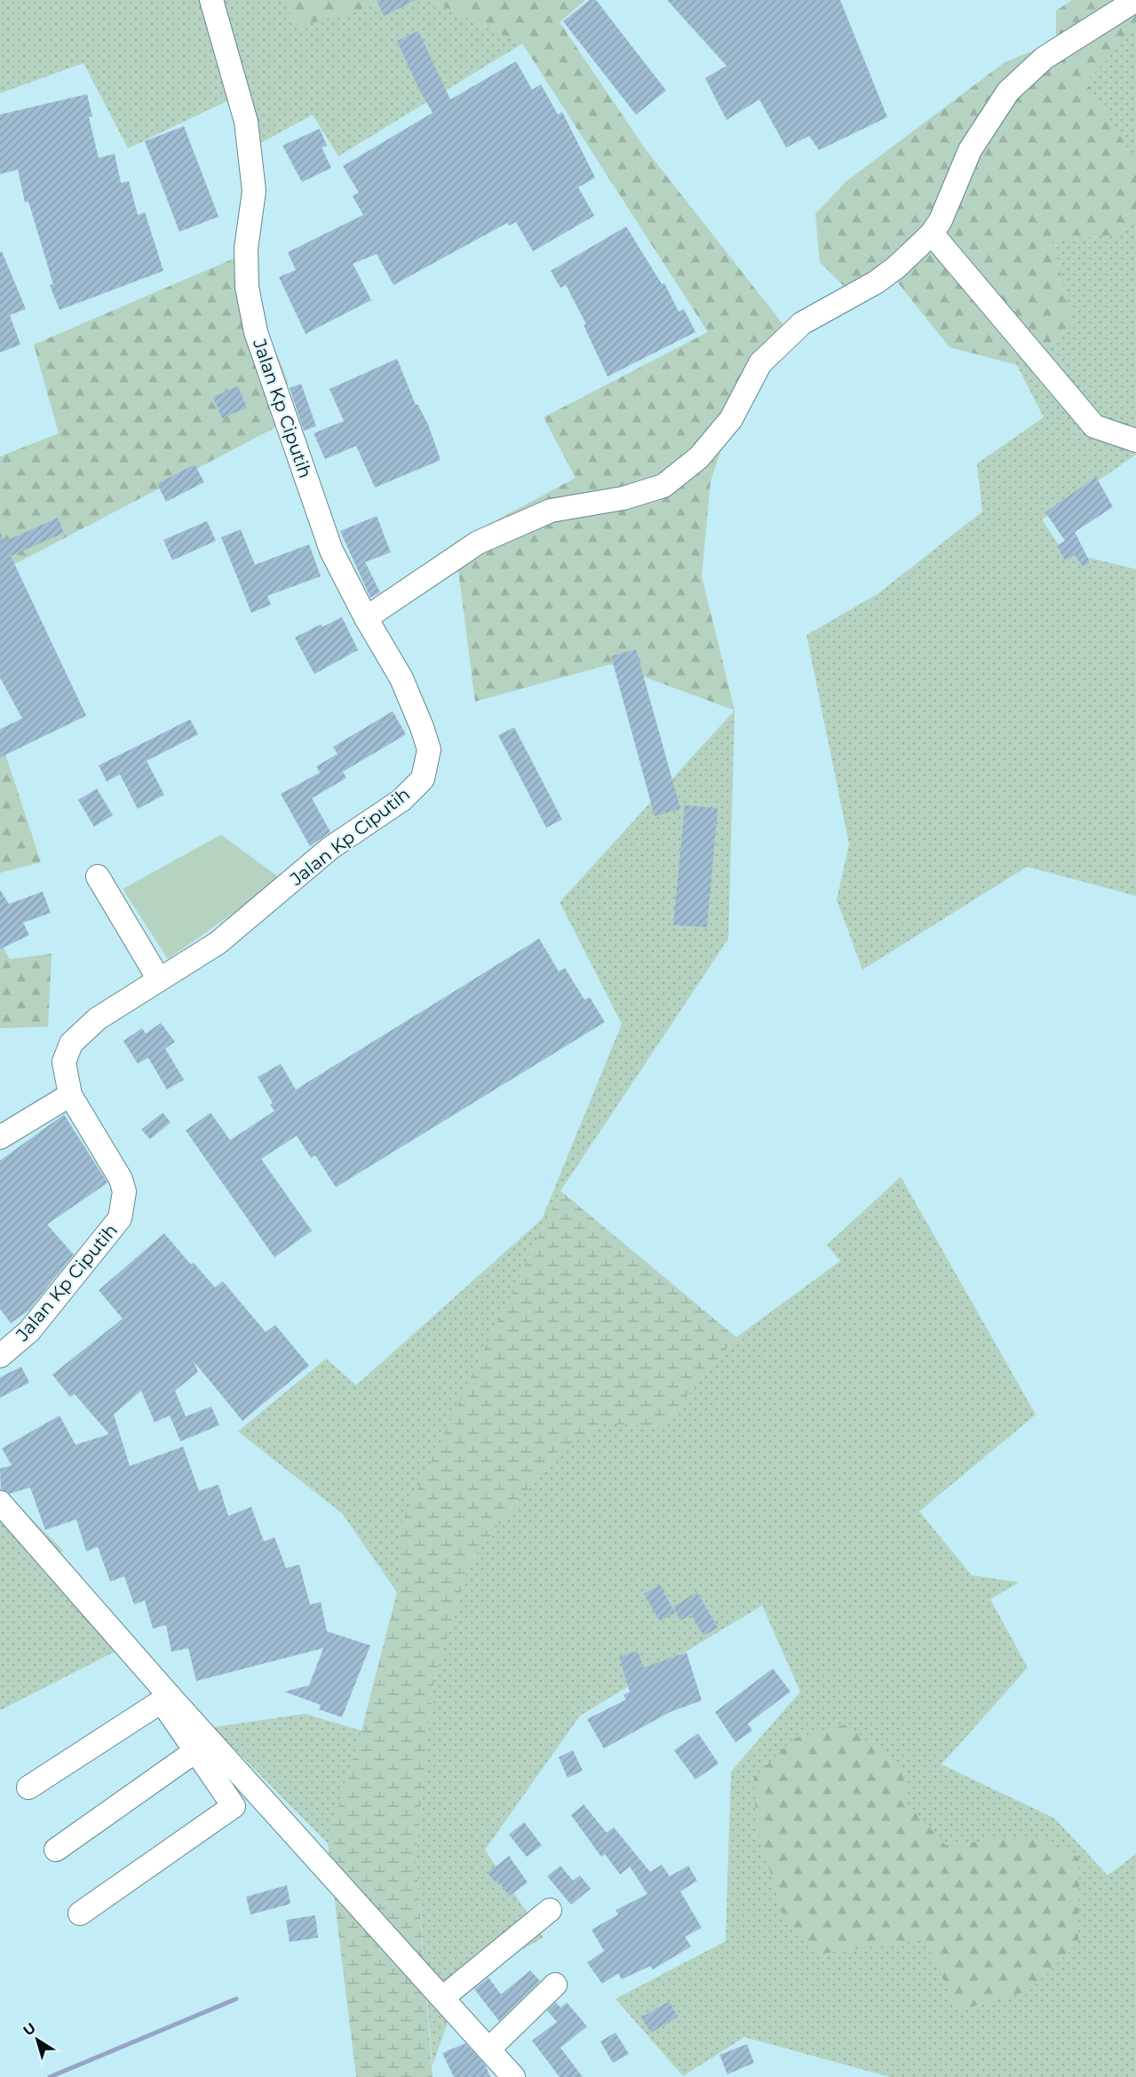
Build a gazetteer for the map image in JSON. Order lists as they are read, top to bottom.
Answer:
{
  "streets": {
    "street": ["Jalan Kp Ciputih"]
  },
  "north": "top left"
}
